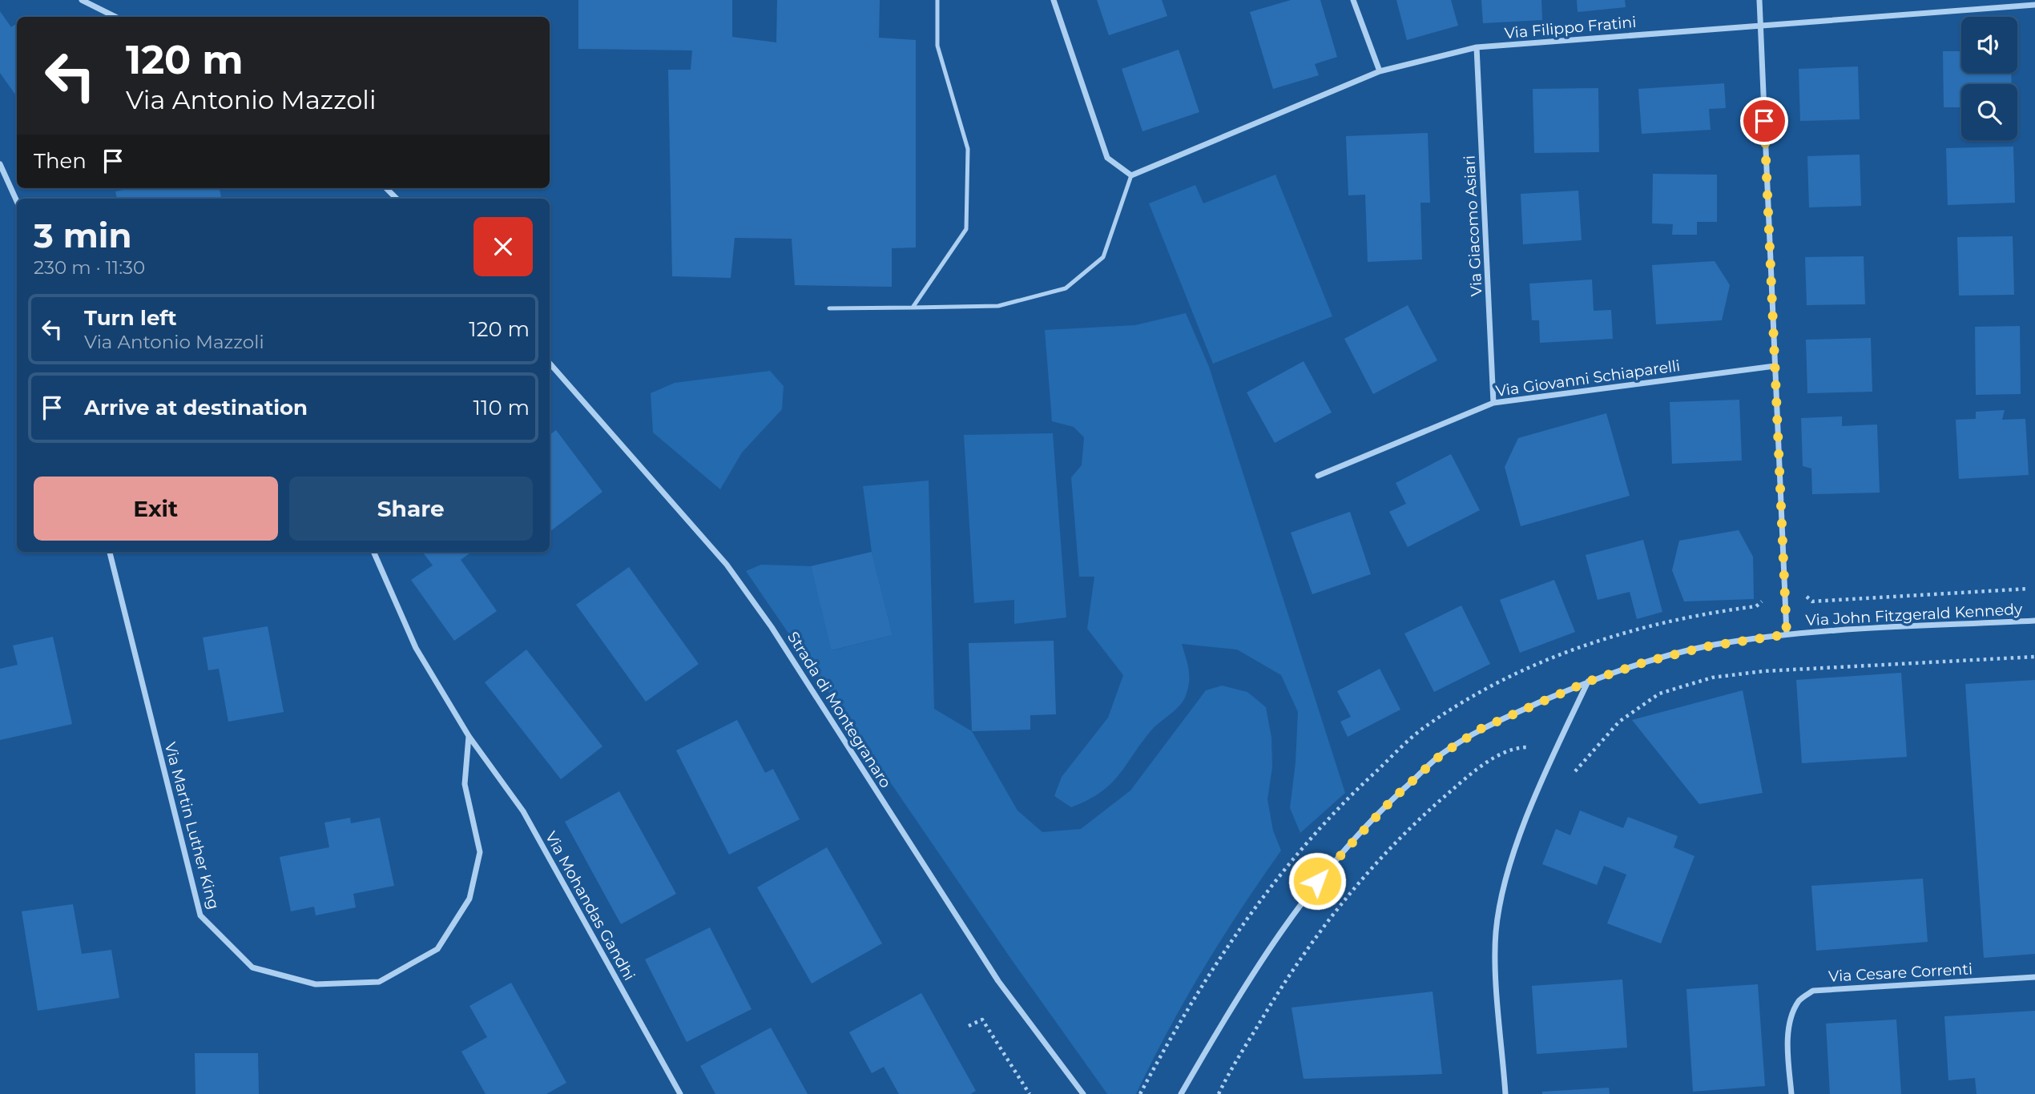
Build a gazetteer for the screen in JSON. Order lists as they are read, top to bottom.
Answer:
{
  "streets": {
    "street": [
      "Via Filippo Fratini",
      "Via Giacomo Asiari",
      "Via Giovanni Schiaparelli",
      "Via John Fitzgerald Kennedy",
      "Strada di Montegranaro",
      "Via Martin Luther King",
      "Via Mohandas Gandhi",
      "Via Cesare Correnti"
    ]
  },
  "crossings": [
    ["Via Filippo Fratini", "Via Giacomo Asiari"],
    ["Via Giacomo Asiari", "Via Giovanni Schiaparelli"],
    ["Via Martin Luther King", "Via Mohandas Gandhi"]
  ],
  "page": {
    "turn": ["120 m", "Via Antonio Mazzoli"],
    "then": "Then",
    "heading": ["3 min", "230 m · 11:30"],
    "list": [
      {
        "name": "Turn left",
        "note": "Via Antonio Mazzoli",
        "value": "120 m"
      },
      {
        "name": "Arrive at destination",
        "value": "110 m"
      }
    ],
    "buttons": ["Exit", "Share"]
  }
}
